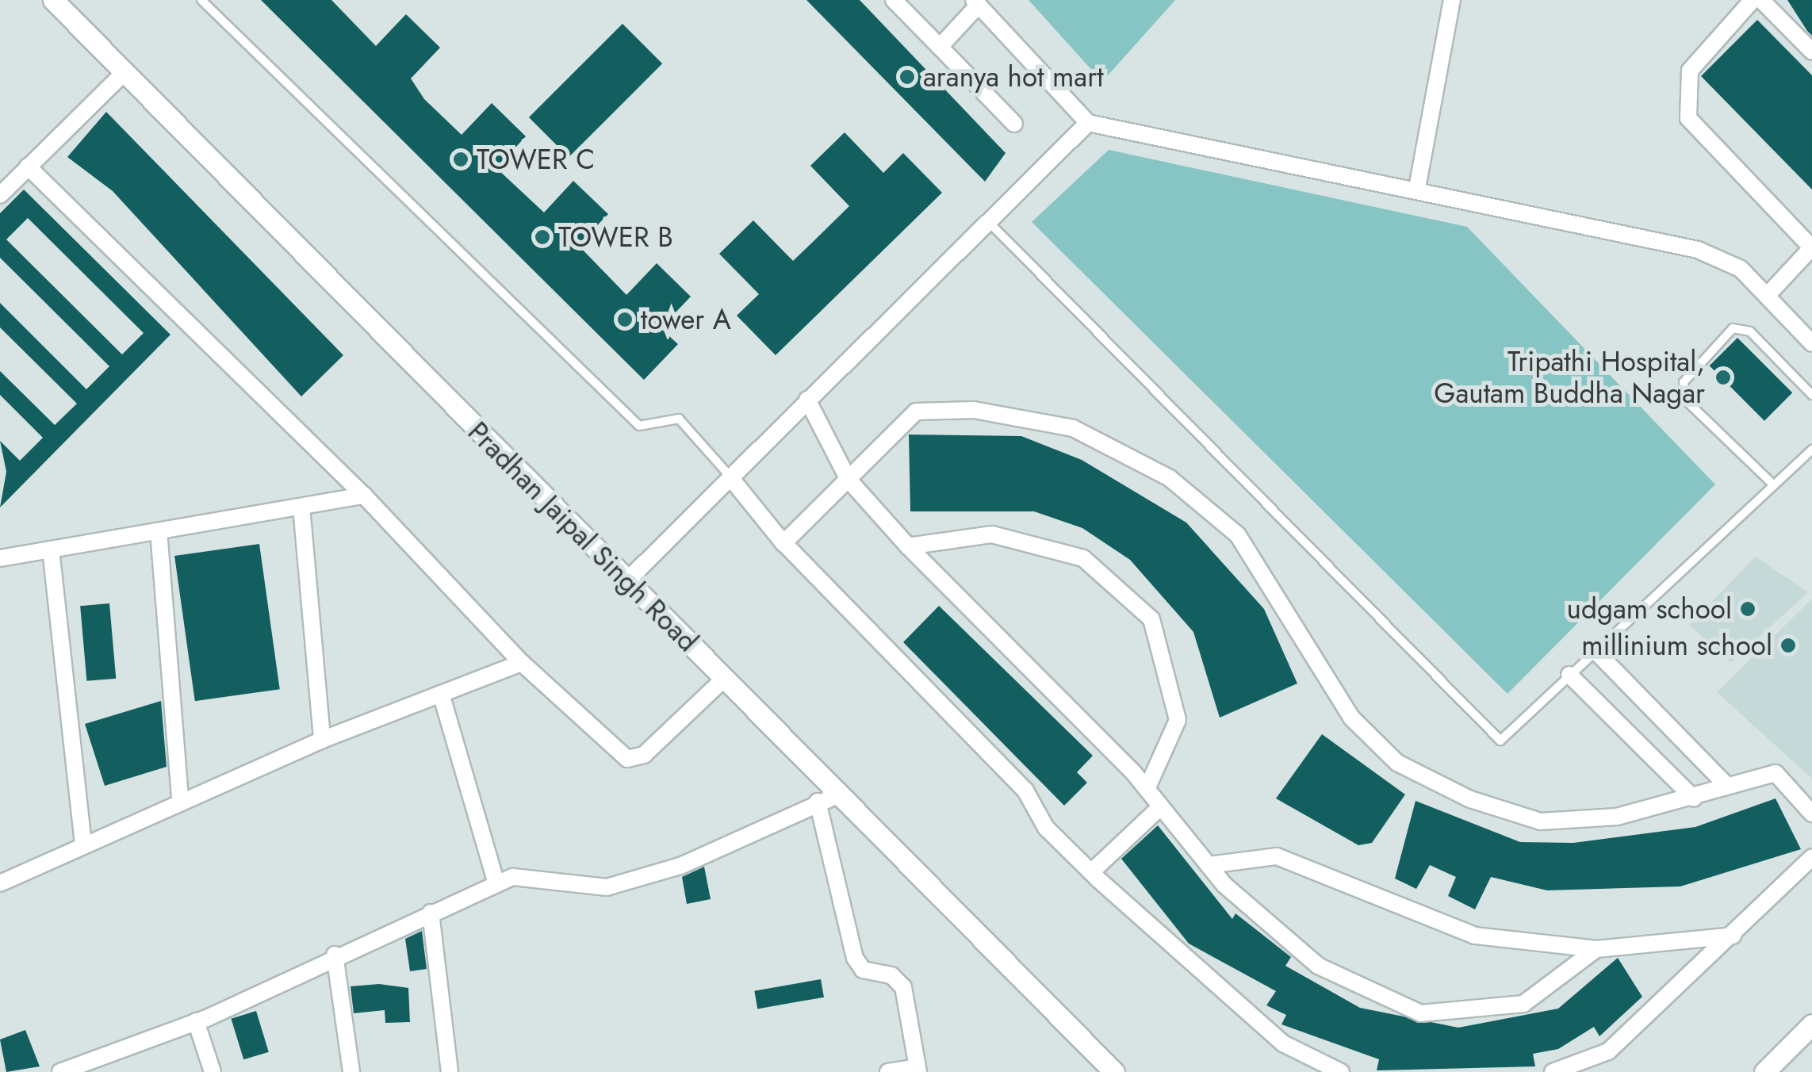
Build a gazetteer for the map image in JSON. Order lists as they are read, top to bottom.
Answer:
{
  "streets": {
    "street": ["Pradhan Jaipal Singh Road"]
  },
  "places": [
    "aranya hot mart",
    "TOWER C",
    "TOWER B",
    "tower A",
    "Tripathi Hospital, Gautam Buddha Nagar",
    "udgam school",
    "millinium school"
  ]
}
